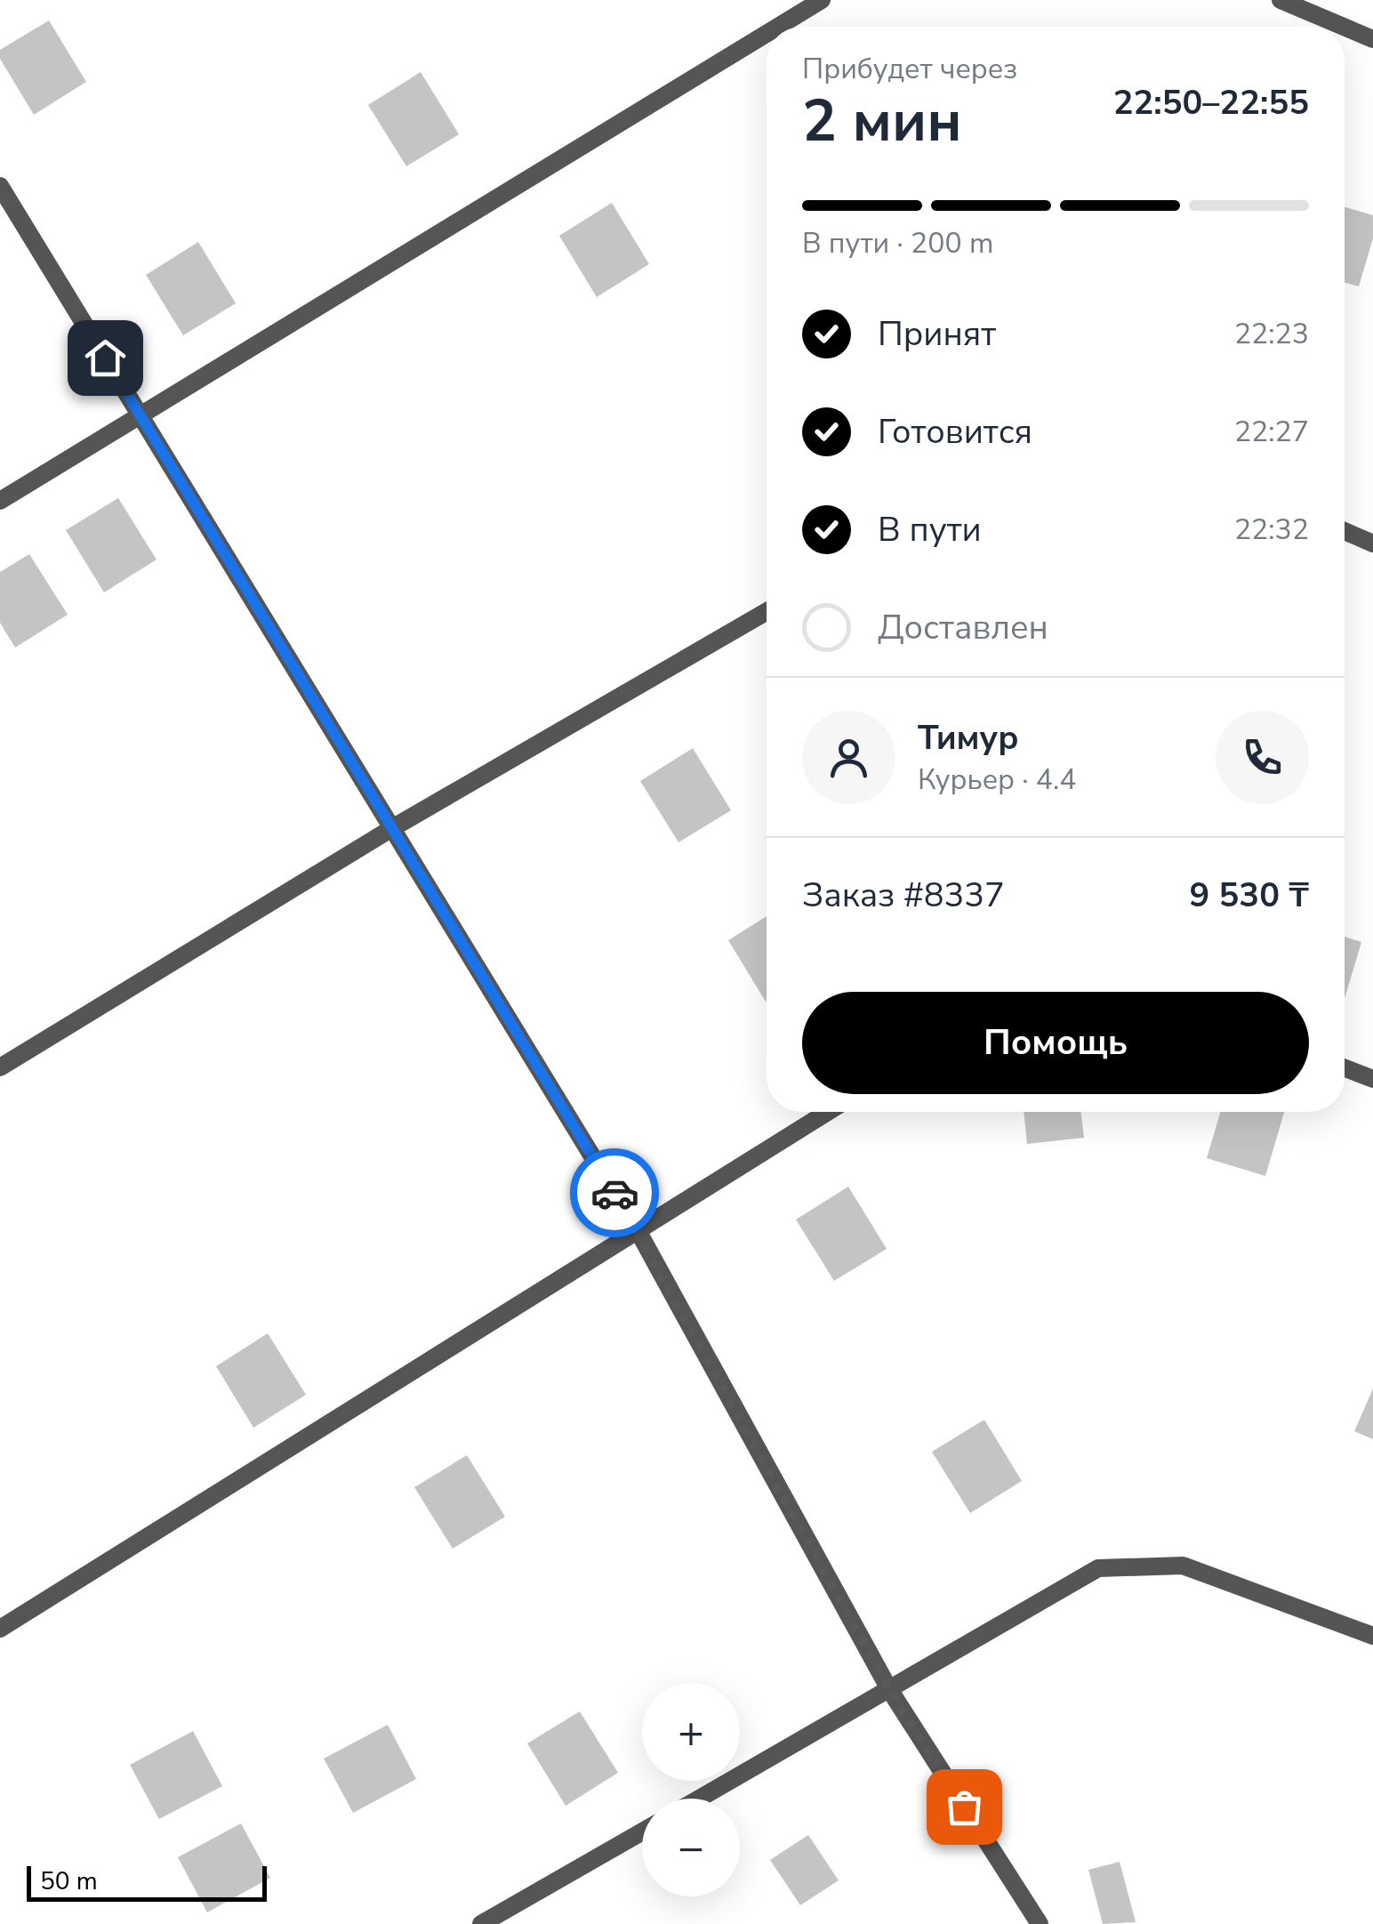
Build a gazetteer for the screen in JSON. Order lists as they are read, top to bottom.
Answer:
{
  "scale_bar": "50 m",
  "page": {
    "heading": ["2 мин", "Прибудет через", "22:50–22:55"],
    "panel": [
      "Тимур",
      "Курьер · 4.4",
      "Заказ #8337",
      "9 530 ₸"
    ],
    "bar": "В пути · 200 m",
    "list": [
      ["Принят", "22:23"],
      ["Готовится", "22:27"],
      ["В пути", "22:32"],
      "Доставлен"
    ],
    "buttons": "Помощь",
    "map_buttons": ["+", "−"],
    "scale": "50 m"
  }
}
